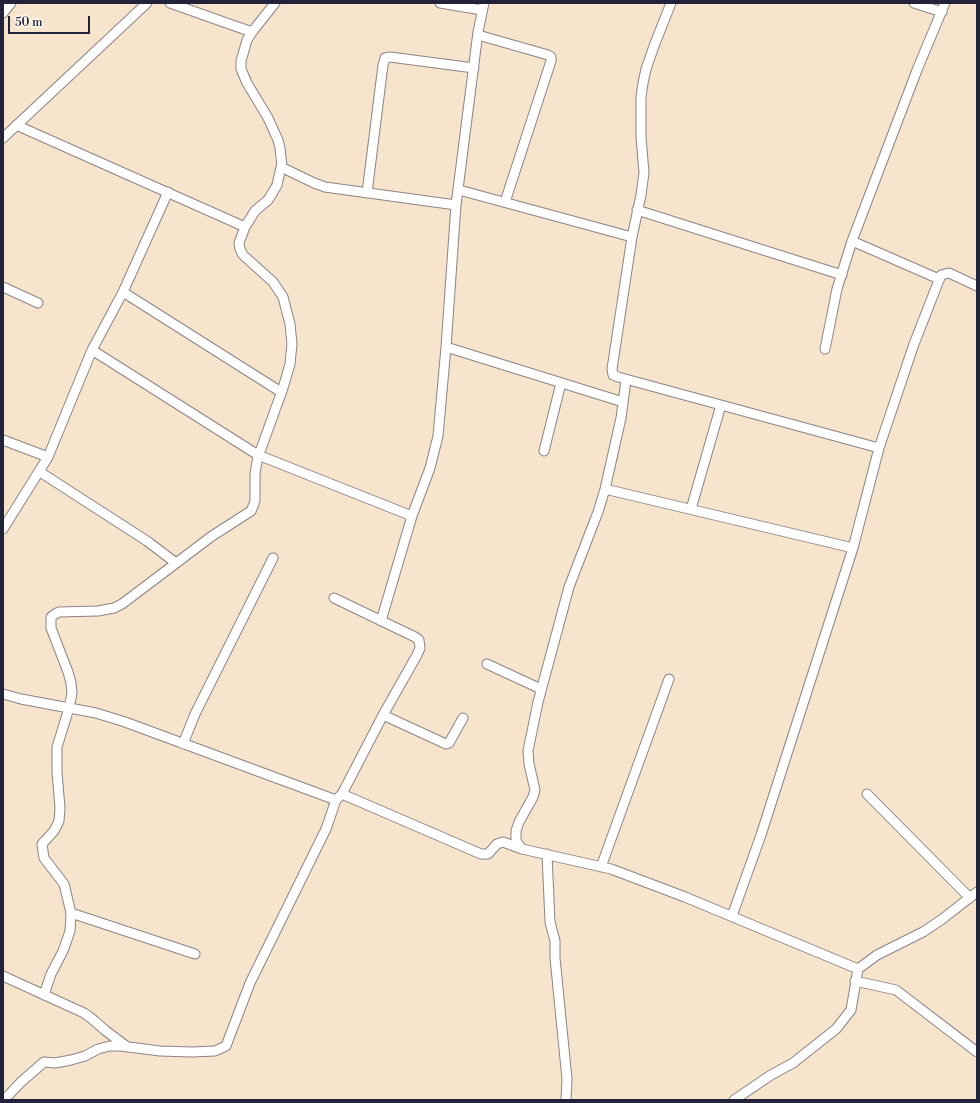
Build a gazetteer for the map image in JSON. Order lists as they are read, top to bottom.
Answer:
{
  "scale_bar": "50 m"
}
